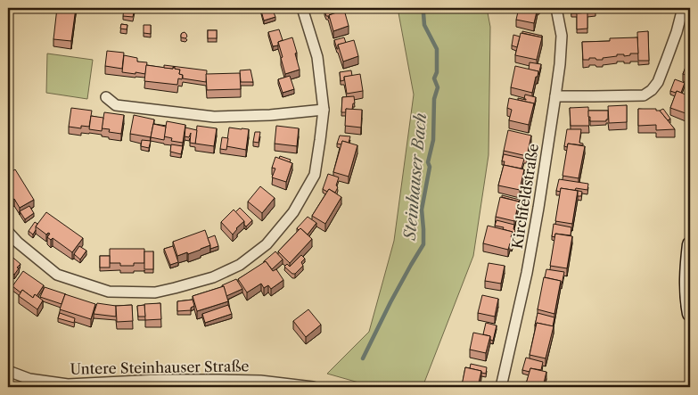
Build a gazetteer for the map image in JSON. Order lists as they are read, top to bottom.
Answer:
{
  "streets": {
    "street": ["Kirchfeldstraße", "Untere Steinhauser Straße"]
  },
  "water": ["Steinhauser Bach"]
}
